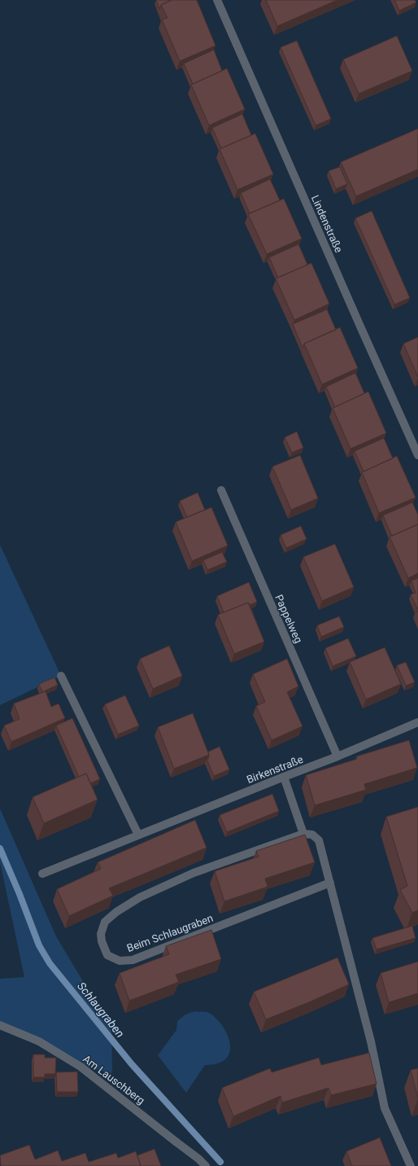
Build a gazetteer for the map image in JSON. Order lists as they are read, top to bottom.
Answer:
{
  "streets": {
    "street": [
      "Lindenstraße",
      "Pappelweg",
      "Birkenstraße",
      "Beim Schlaugraben",
      "Am Lauschberg"
    ]
  },
  "crossings": [
    ["Pappelweg", "Birkenstraße"]
  ],
  "water": ["Schlaugraben"]
}
